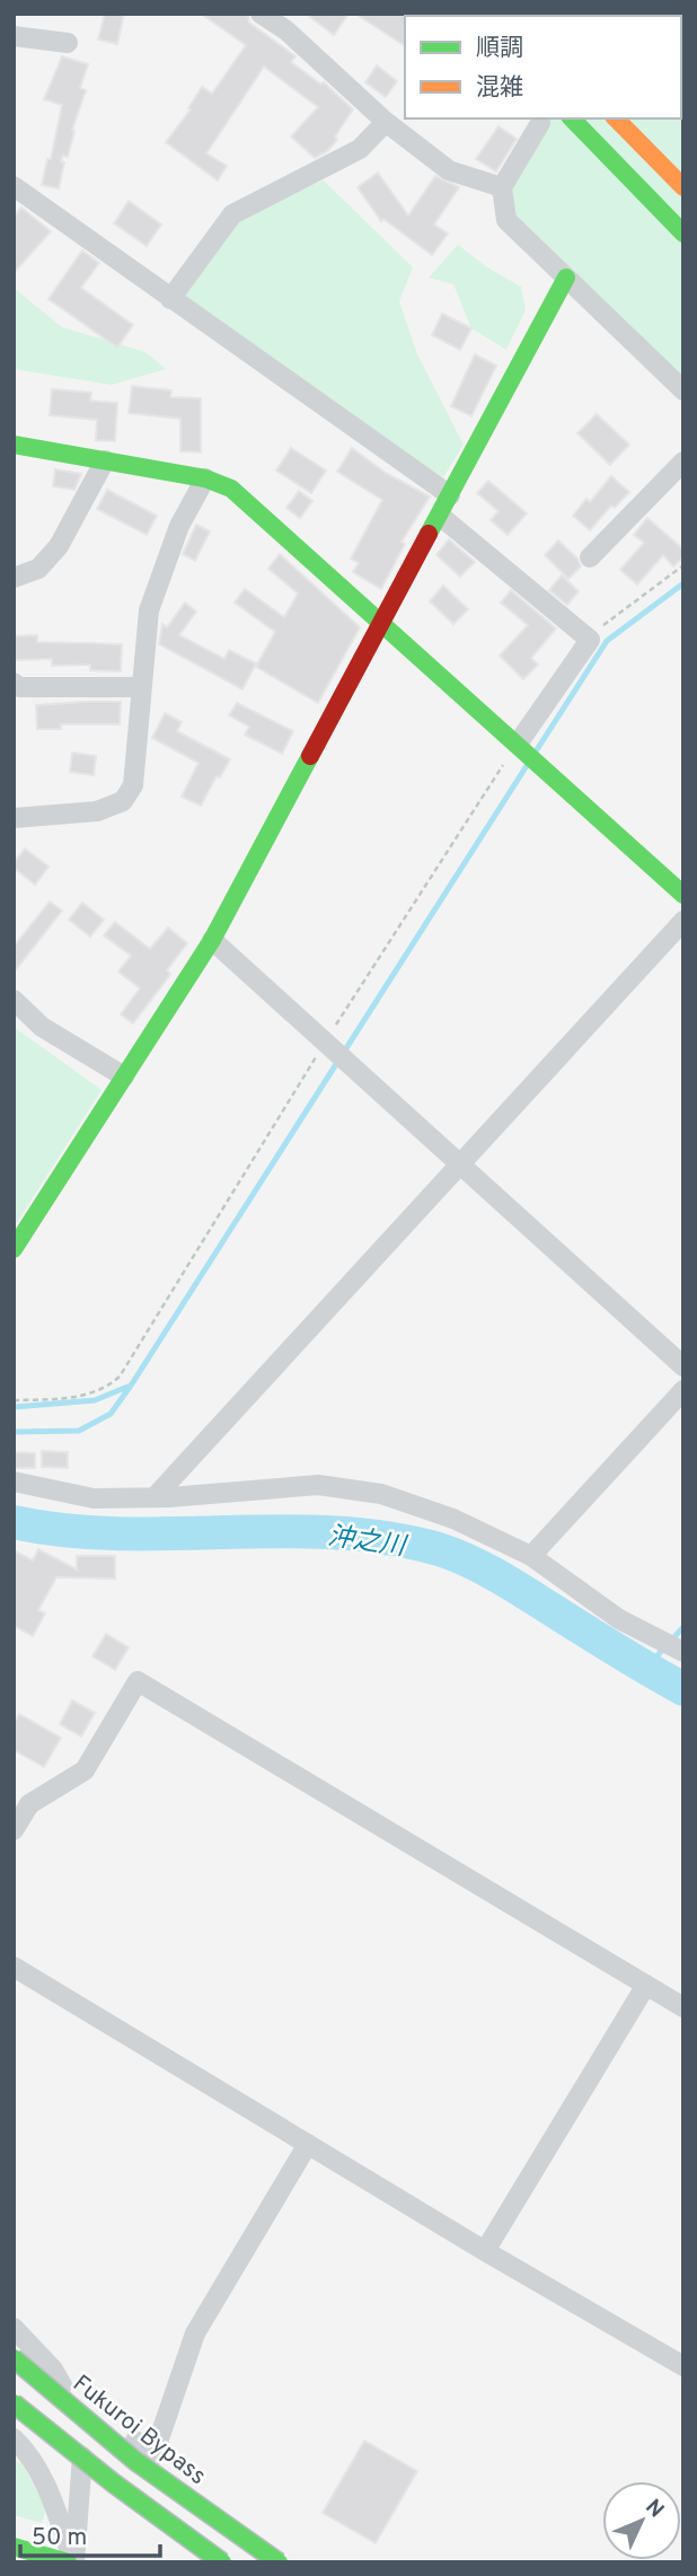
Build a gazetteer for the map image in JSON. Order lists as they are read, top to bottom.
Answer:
{
  "streets": {
    "main road": ["Fukuroi Bypass"]
  },
  "water": ["沖之川"],
  "legend": ["順調", "混雑"],
  "scale_bar": "50 m",
  "north": "top right"
}
